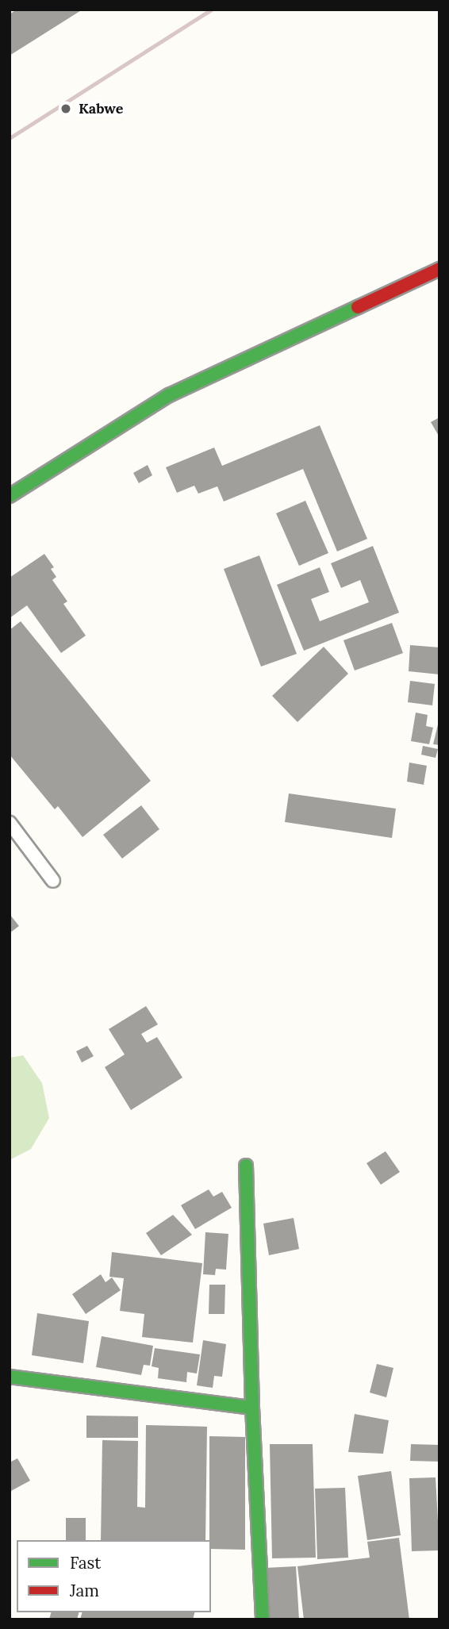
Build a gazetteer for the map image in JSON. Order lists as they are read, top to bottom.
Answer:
{
  "places": ["Kabwe"],
  "legend": ["Fast", "Jam"]
}
